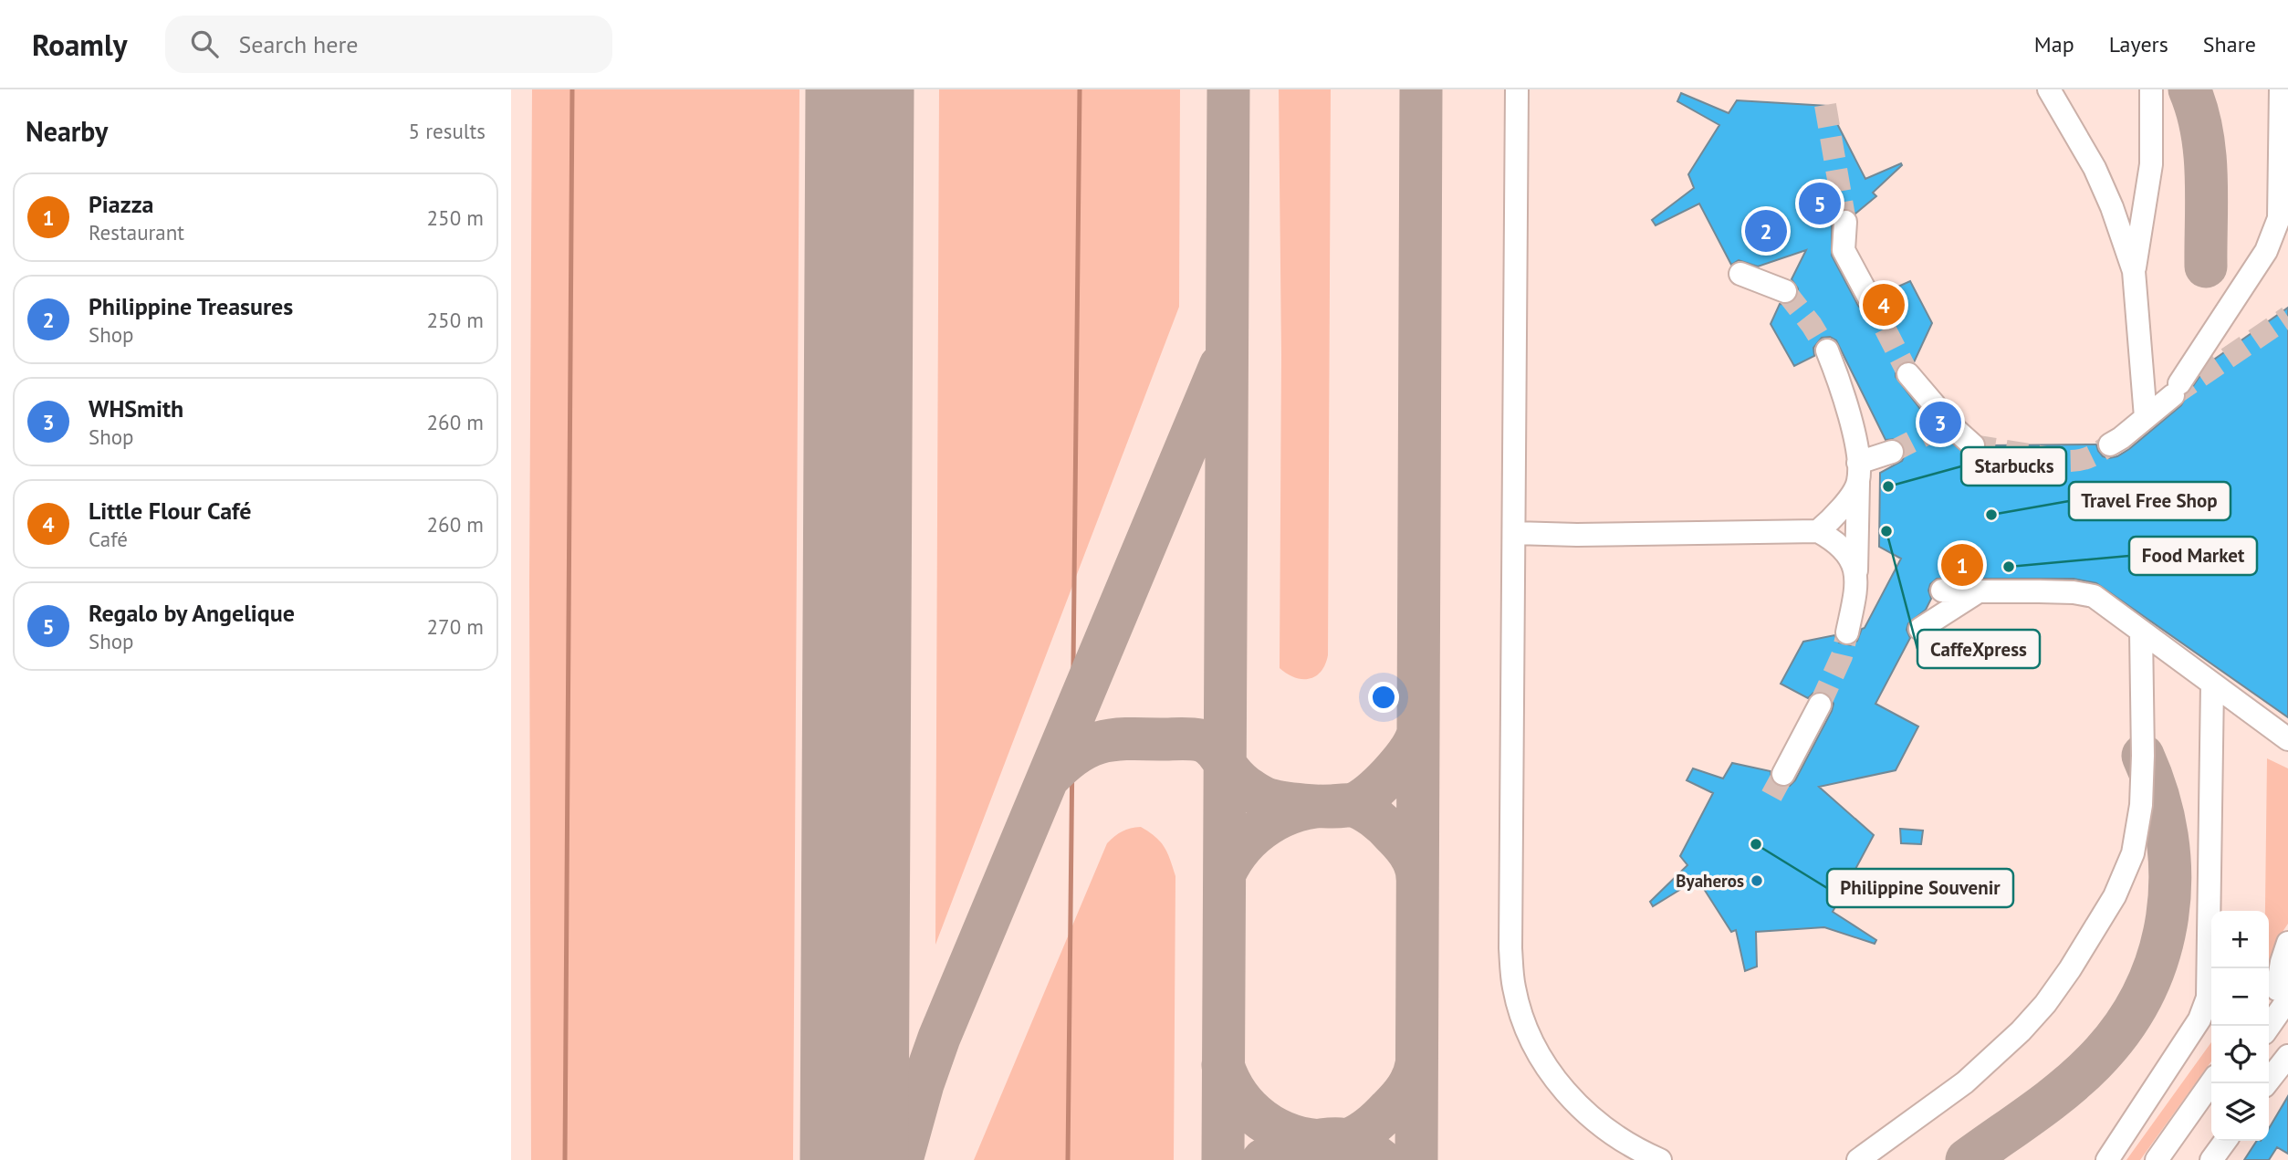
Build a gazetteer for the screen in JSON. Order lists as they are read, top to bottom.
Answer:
{
  "places": [
    "Starbucks",
    "Travel Free Shop",
    "CaffeXpress",
    "Food Market",
    "Philippine Souvenir",
    "Byaheros"
  ],
  "page": {
    "header": "Roamly",
    "search": "Search here",
    "nav": ["Map", "Layers", "Share"],
    "heading": ["Nearby", "5 results"],
    "list": [
      {
        "mark": "1",
        "name": "Piazza",
        "note": "Restaurant",
        "value": "250 m"
      },
      {
        "mark": "2",
        "name": "Philippine Treasures",
        "note": "Shop",
        "value": "250 m"
      },
      {
        "mark": "3",
        "name": "WHSmith",
        "note": "Shop",
        "value": "260 m"
      },
      {
        "mark": "4",
        "name": "Little Flour Café",
        "note": "Café",
        "value": "260 m"
      },
      {
        "mark": "5",
        "name": "Regalo by Angelique",
        "note": "Shop",
        "value": "270 m"
      }
    ],
    "pins": [
      "5",
      "2",
      "4",
      "3",
      "1"
    ],
    "map_buttons": ["+", "−"]
  }
}
